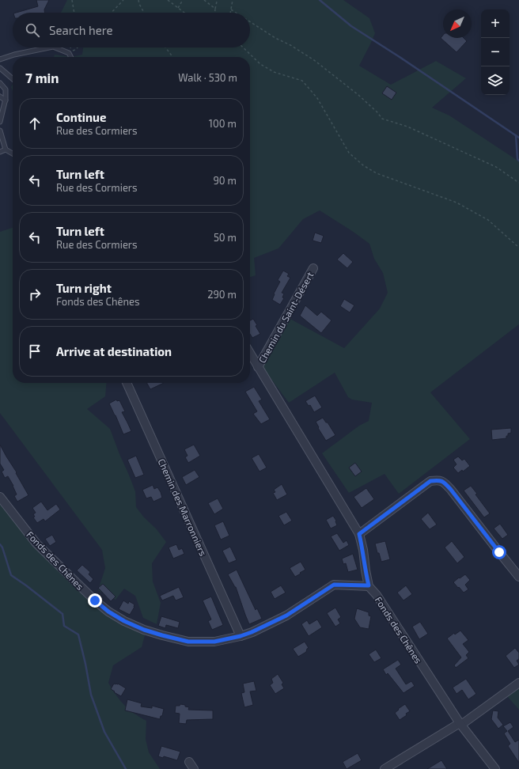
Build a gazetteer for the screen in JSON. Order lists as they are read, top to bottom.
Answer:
{
  "streets": {
    "street": ["Chemin du Saint-Désert", "Chemin des Marronniers", "Fonds des Chênes"]
  },
  "crossings": [
    ["Chemin des Marronniers", "Fonds des Chênes"]
  ],
  "north": "bottom left",
  "page": {
    "map_buttons": ["+", "−"],
    "search": "Search here",
    "heading": ["7 min", "Walk · 530 m"],
    "list": [
      ["Continue", "Rue des Cormiers", "100 m"],
      ["Turn left", "Rue des Cormiers", "90 m"],
      ["Turn left", "Rue des Cormiers", "50 m"],
      ["Turn right", "Fonds des Chênes", "290 m"],
      "Arrive at destination"
    ]
  }
}
